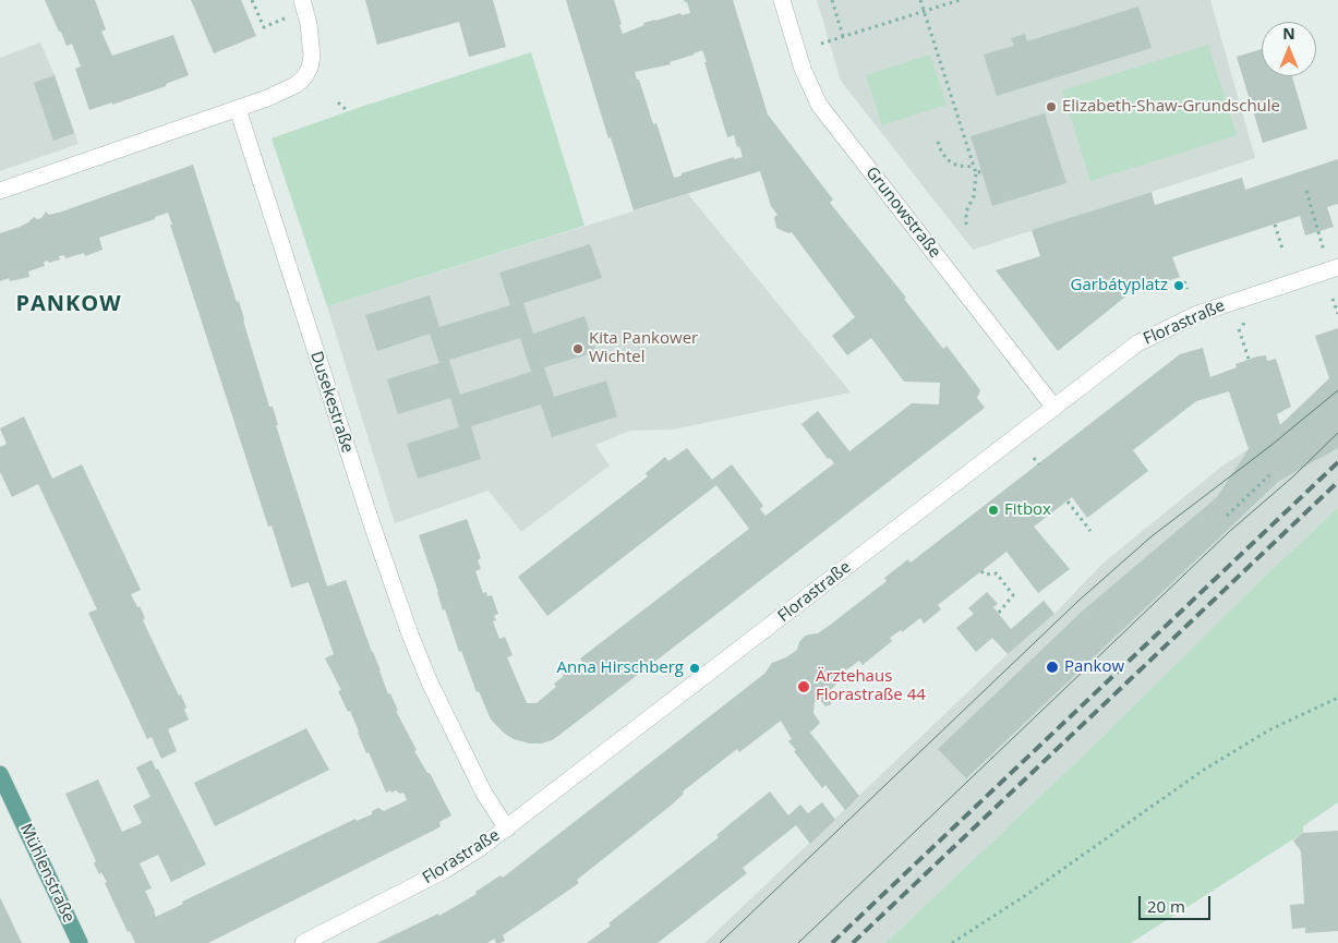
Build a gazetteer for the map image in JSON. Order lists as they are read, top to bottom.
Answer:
{
  "streets": {
    "main road": ["Mühlenstraße"],
    "street": ["Grunowstraße", "Florastraße", "Dusekestraße"]
  },
  "crossings": [
    ["Grunowstraße", "Florastraße"],
    ["Florastraße", "Dusekestraße"]
  ],
  "districts": ["PANKOW"],
  "places": [
    "Elizabeth-Shaw-Grundschule",
    "Garbátyplatz",
    "Kita Pankower Wichtel",
    "Fitbox",
    "Pankow",
    "Anna Hirschberg",
    "Ärztehaus Florastraße 44"
  ],
  "scale_bar": "20 m",
  "north": "top"
}
